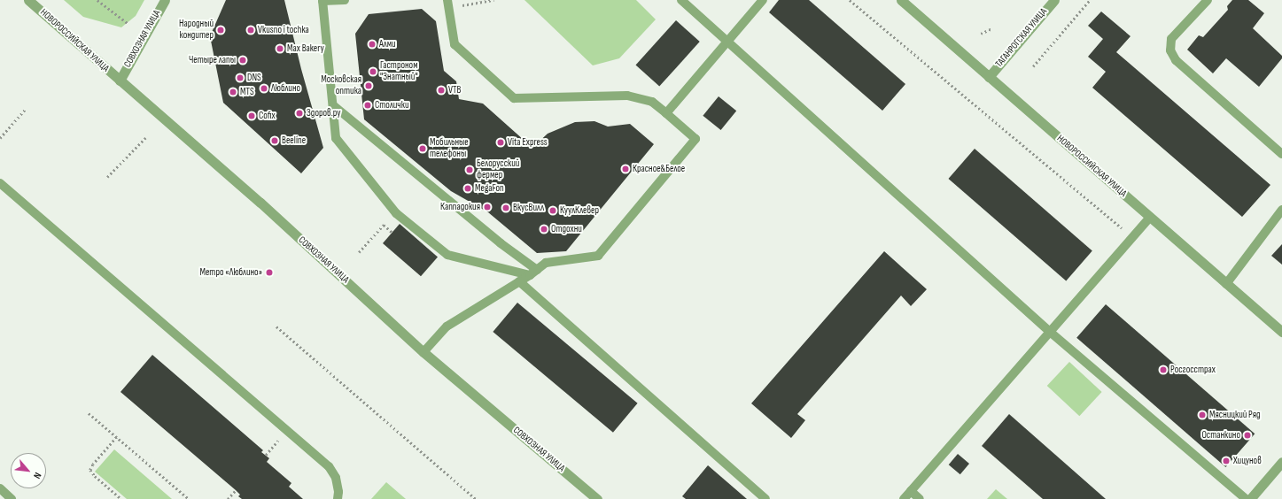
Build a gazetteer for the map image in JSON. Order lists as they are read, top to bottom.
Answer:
{
  "streets": {
    "street": ["ТАГАНРОГСКАЯ УЛИЦА", "СОВХОЗНАЯ УЛИЦА", "НОВОРОССИЙСКАЯ УЛИЦА"]
  },
  "crossings": [
    ["ТАГАНРОГСКАЯ УЛИЦА", "НОВОРОССИЙСКАЯ УЛИЦА"],
    ["СОВХОЗНАЯ УЛИЦА", "НОВОРОССИЙСКАЯ УЛИЦА"]
  ],
  "places": [
    "Народный кондитер",
    "Vkusno i tochka",
    "Алми",
    "Max Bakery",
    "Четыре лапы",
    "Гастроном \"Знатный\"",
    "DNS",
    "Московская оптика",
    "Люблино",
    "VTB",
    "MTS",
    "Столички",
    "Здоров.ру",
    "Cofix",
    "Beeline",
    "Vita Express",
    "Мобильные телефоны",
    "Красное&Белое",
    "Белорусский фермер",
    "MegaFon",
    "Каппадокия",
    "ВкусВилл",
    "КуулКлевер",
    "Отдохни",
    "Метро «Люблино»",
    "Росгосстрах",
    "Мясницкий Ряд",
    "Останкино",
    "Хицунов"
  ],
  "north": "bottom right"
}
